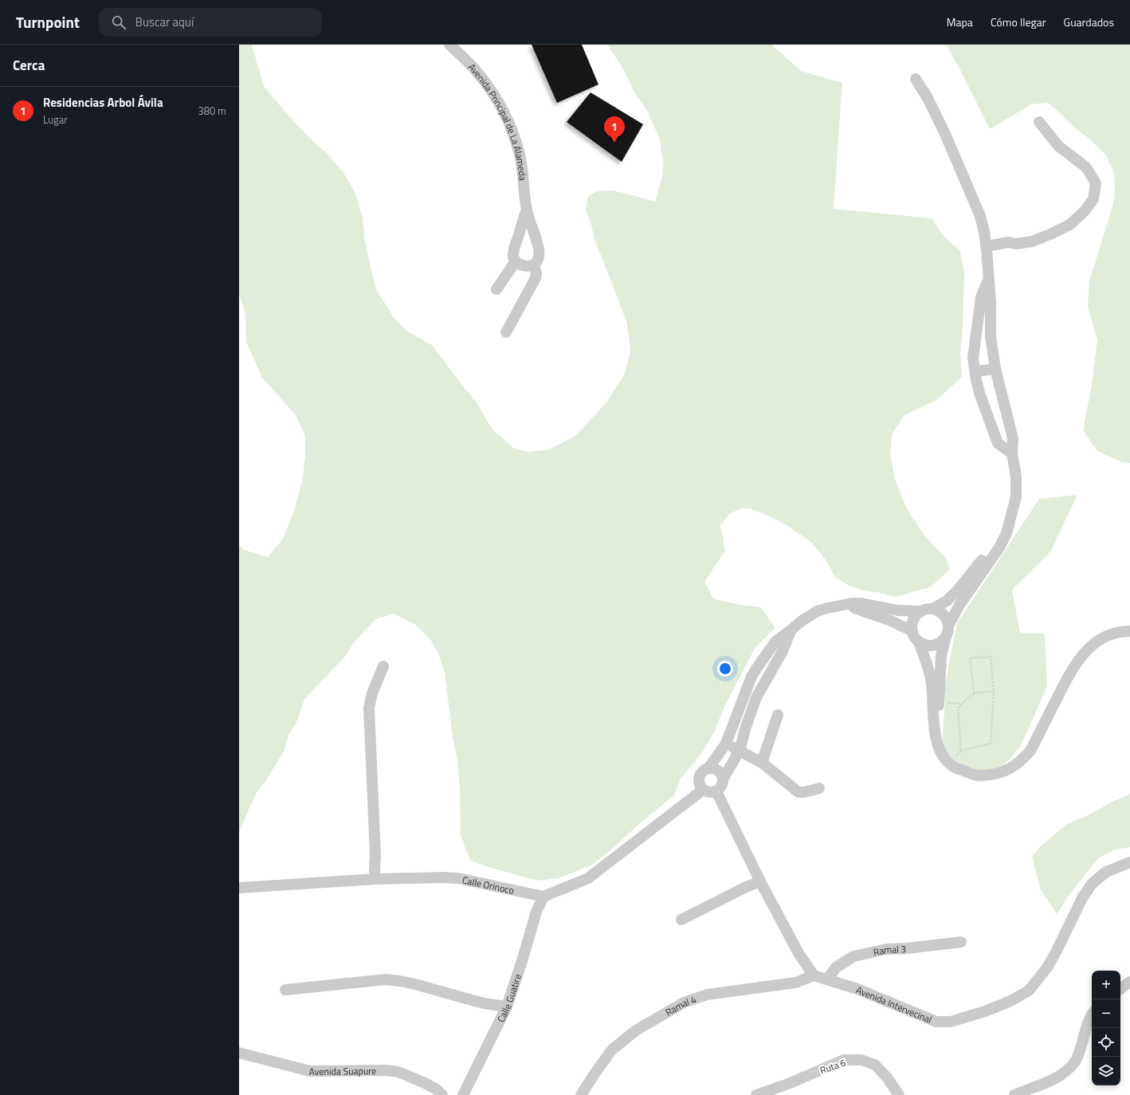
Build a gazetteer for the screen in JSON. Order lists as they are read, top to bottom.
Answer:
{
  "streets": {
    "street": [
      "Avenida Principal de La Alameda",
      "Calle Orinoco",
      "Ramal 3",
      "Calle Guatire",
      "Avenida Intervecinal",
      "Ramal 4",
      "Ruta 6",
      "Avenida Suapure"
    ]
  },
  "crossings": [
    ["Calle Orinoco", "Calle Guatire"],
    ["Ramal 3", "Avenida Intervecinal"],
    ["Avenida Intervecinal", "Ramal 4"]
  ],
  "page": {
    "header": "Turnpoint",
    "search": "Buscar aquí",
    "nav": ["Mapa", "Cómo llegar", "Guardados"],
    "heading": "Cerca",
    "list": [
      {
        "mark": "1",
        "name": "Residencias Arbol Ávila",
        "note": "Lugar",
        "value": "380 m"
      }
    ],
    "pins": "1",
    "map_buttons": ["+", "−"]
  }
}
